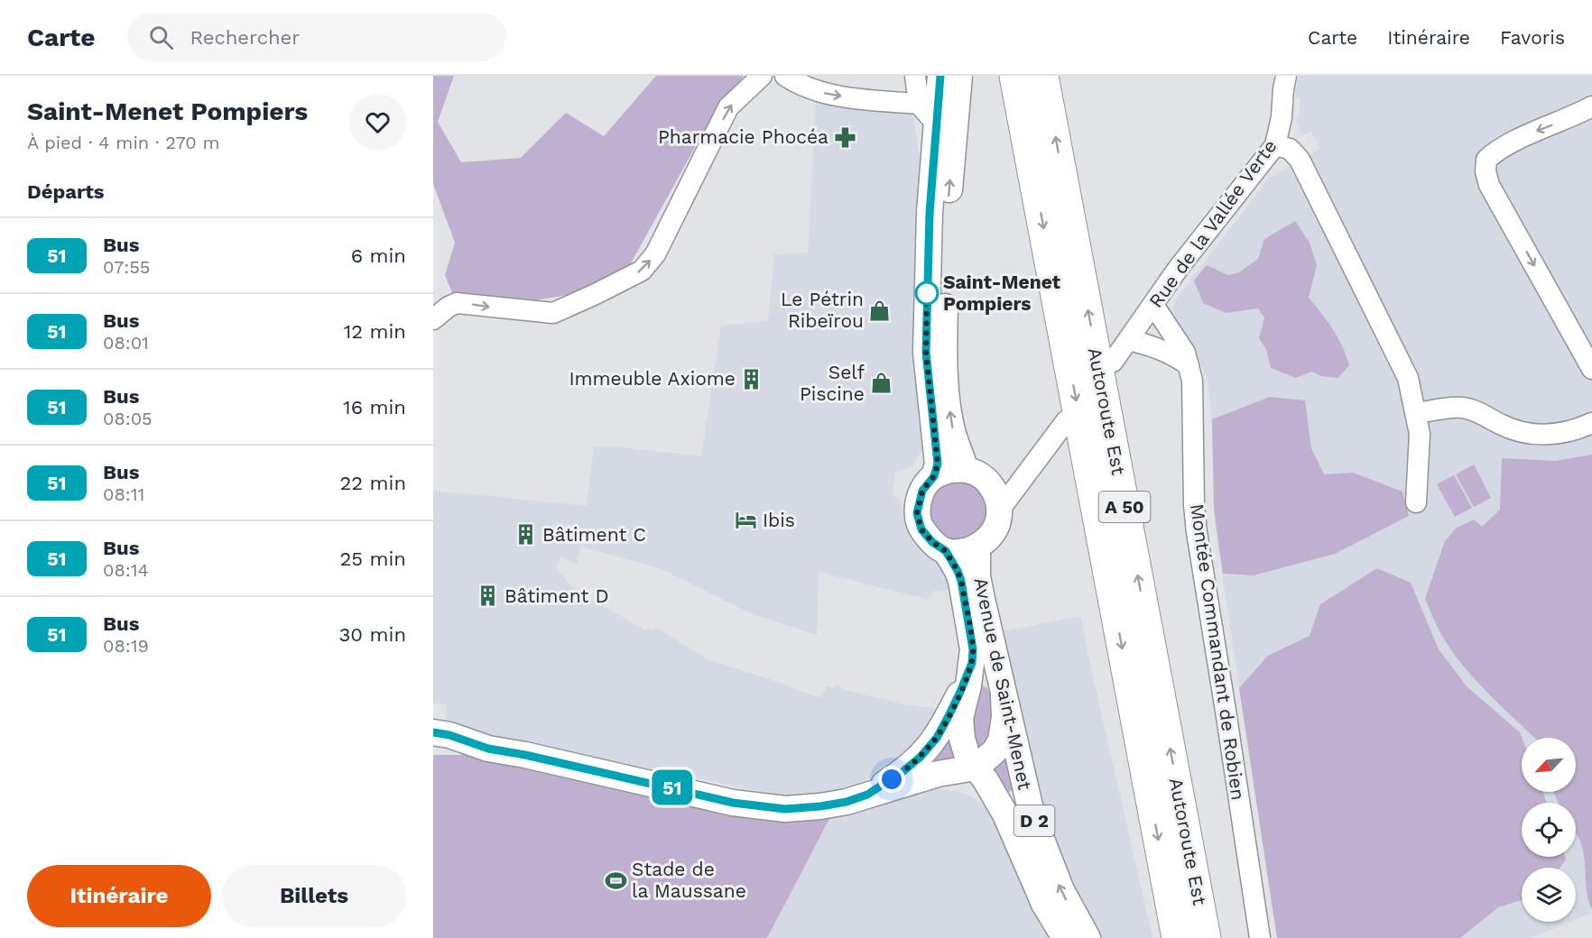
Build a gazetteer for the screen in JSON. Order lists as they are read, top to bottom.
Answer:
{
  "streets": {
    "highway": ["Autoroute Est", "A 50"],
    "main road": ["Avenue de Saint-Menet", "D 2"],
    "street": ["Rue de la Vallée Verte", "Montée Commandant de Robien"]
  },
  "crossings": [
    ["Rue de la Vallée Verte", "Montée Commandant de Robien"],
    ["Avenue de Saint-Menet", "D 2"]
  ],
  "places": {
    "pharmacy": ["Pharmacie Phocéa"],
    "other": ["Saint-Menet Pompiers"],
    "shop": ["Le Pétrin Ribeïrou", "Self Piscine"],
    "building": ["Immeuble Axiome", "Bâtiment C", "Bâtiment D"],
    "hotel": ["Ibis"],
    "sports": ["Stade de la Maussane"]
  },
  "lines": ["bus line 51"],
  "north": "bottom left",
  "page": {
    "header": "Carte",
    "search": "Rechercher",
    "nav": ["Carte", "Itinéraire", "Favoris"],
    "heading": [
      ["Saint-Menet Pompiers", "À pied · 4 min · 270 m"],
      "Départs"
    ],
    "on_map": "51",
    "list": [
      {
        "mark": "51",
        "name": "Bus",
        "note": "07:55",
        "value": "6 min"
      },
      {
        "mark": "51",
        "name": "Bus",
        "note": "08:01",
        "value": "12 min"
      },
      {
        "mark": "51",
        "name": "Bus",
        "note": "08:05",
        "value": "16 min"
      },
      {
        "mark": "51",
        "name": "Bus",
        "note": "08:11",
        "value": "22 min"
      },
      {
        "mark": "51",
        "name": "Bus",
        "note": "08:14",
        "value": "25 min"
      },
      {
        "mark": "51",
        "name": "Bus",
        "note": "08:19",
        "value": "30 min"
      }
    ],
    "buttons": ["Itinéraire", "Billets"]
  }
}
